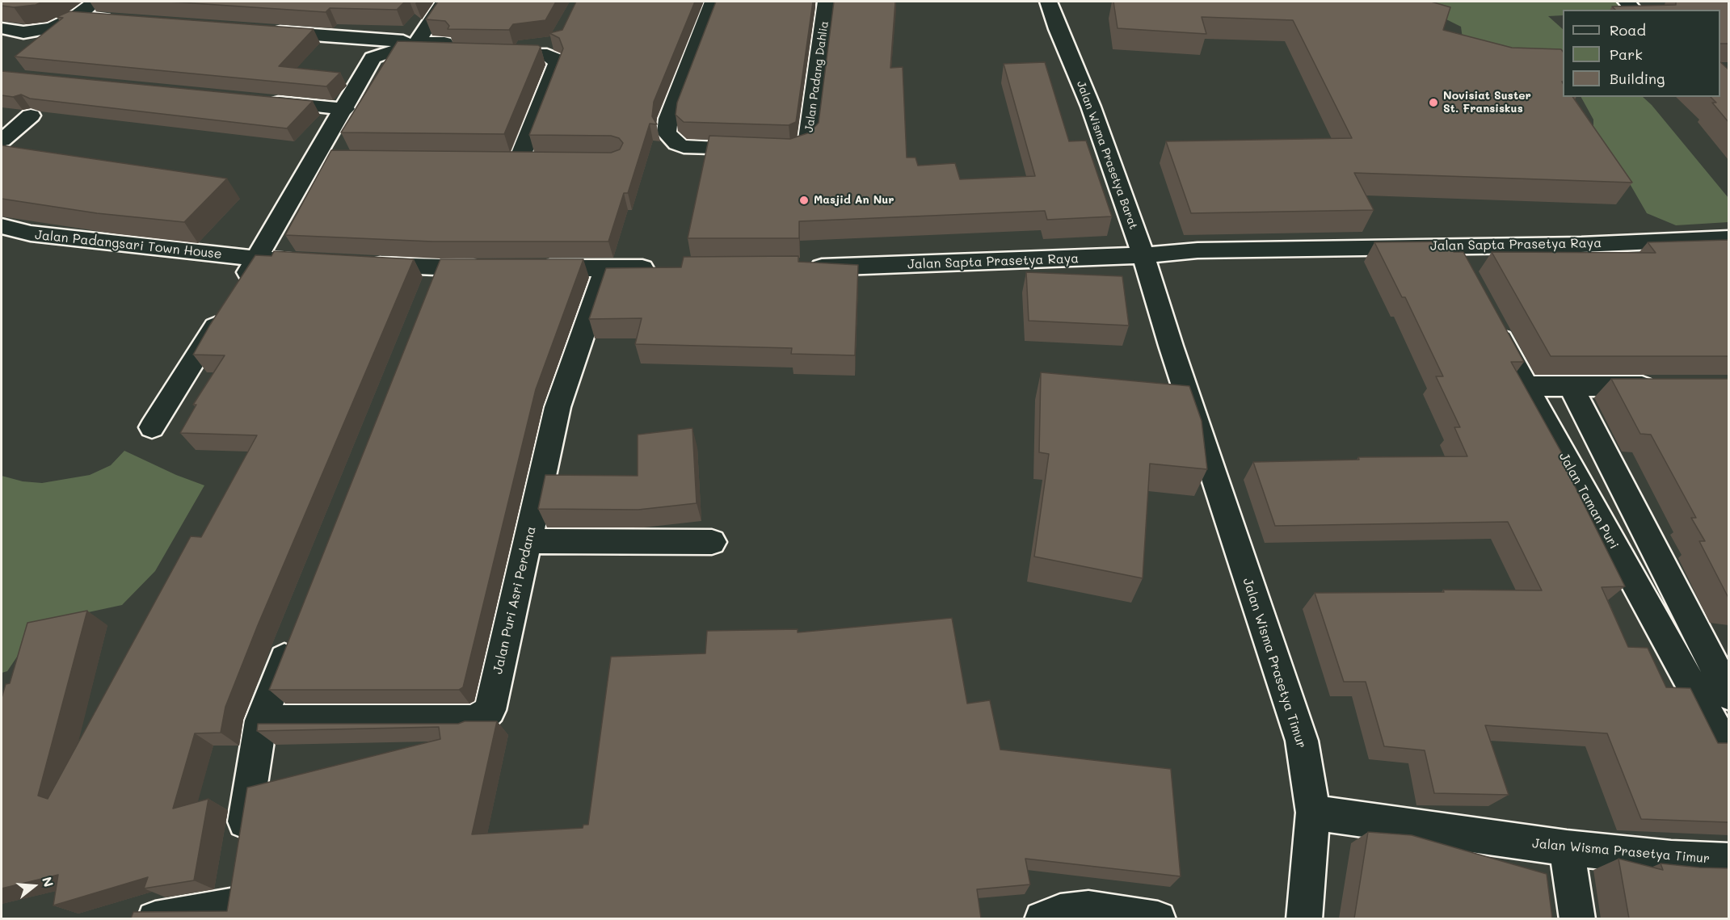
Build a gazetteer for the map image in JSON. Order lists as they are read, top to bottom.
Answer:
{
  "streets": {
    "street": [
      "Jalan Padang Dahlia",
      "Jalan Wisma Prasetya Barat",
      "Jalan Padangsari Town House",
      "Jalan Sapta Prasetya Raya",
      "Jalan Taman Puri",
      "Jalan Puri Asri Perdana",
      "Jalan Wisma Prasetya Timur"
    ]
  },
  "crossings": [
    ["Jalan Wisma Prasetya Barat", "Jalan Sapta Prasetya Raya"],
    ["Jalan Wisma Prasetya Barat", "Jalan Wisma Prasetya Timur"],
    ["Jalan Sapta Prasetya Raya", "Jalan Wisma Prasetya Timur"]
  ],
  "places": ["Novisiat Suster St. Fransiskus", "Masjid An Nur"],
  "legend": ["Road", "Park", "Building"],
  "north": "right"
}
